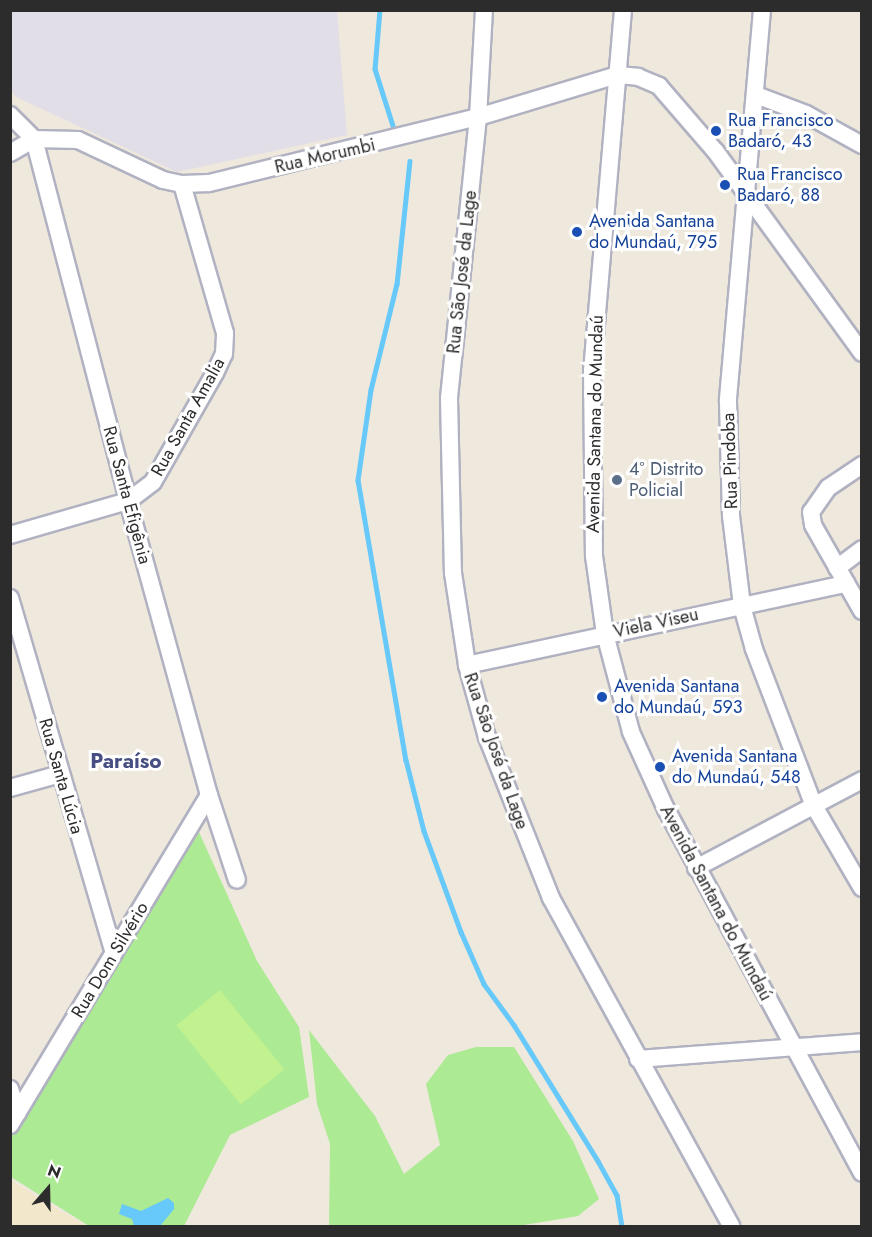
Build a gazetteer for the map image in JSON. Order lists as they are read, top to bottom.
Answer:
{
  "streets": {
    "street": [
      "Rua Morumbi",
      "Rua São José da Lage",
      "Rua Santa Amalia",
      "Avenida Santana do Mundaú",
      "Rua Pindoba",
      "Rua Santa Efigênia",
      "Viela Viseu",
      "Rua Santa Lúcia",
      "Rua Dom Silvério"
    ]
  },
  "crossings": [
    ["Rua Morumbi", "Rua São José da Lage"],
    ["Rua Morumbi", "Rua Santa Amalia"],
    ["Rua Morumbi", "Avenida Santana do Mundaú"],
    ["Rua Morumbi", "Rua Santa Efigênia"],
    ["Rua São José da Lage", "Viela Viseu"],
    ["Rua Santa Amalia", "Rua Santa Efigênia"],
    ["Avenida Santana do Mundaú", "Viela Viseu"],
    ["Rua Pindoba", "Viela Viseu"],
    ["Rua Santa Efigênia", "Rua Dom Silvério"],
    ["Rua Santa Lúcia", "Rua Dom Silvério"]
  ],
  "districts": ["Paraíso"],
  "places": [
    "Rua Francisco Badaró, 43",
    "Rua Francisco Badaró, 88",
    "Avenida Santana do Mundaú, 795",
    "4º Distrito Policial",
    "Avenida Santana do Mundaú, 593",
    "Avenida Santana do Mundaú, 548"
  ],
  "north": "top"
}
